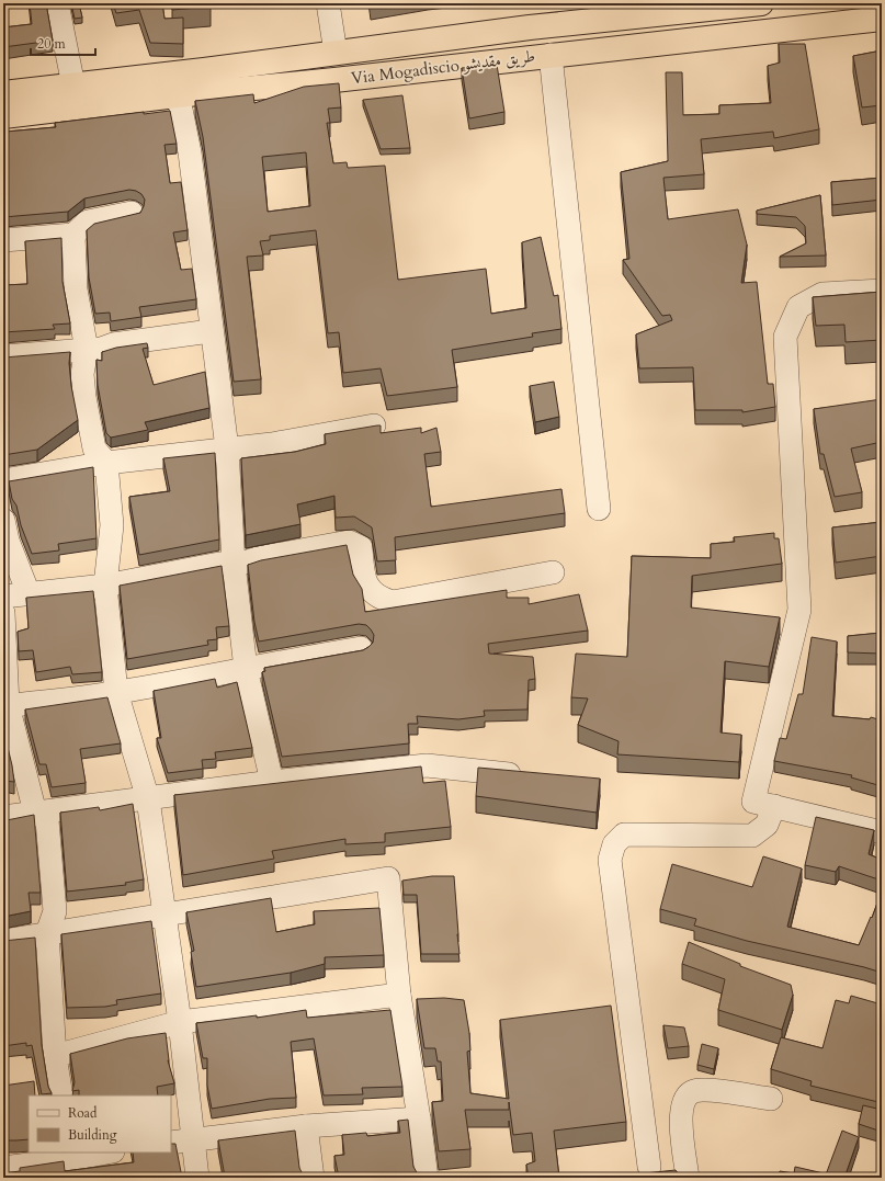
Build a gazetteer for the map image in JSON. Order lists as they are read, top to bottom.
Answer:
{
  "streets": {
    "highway": ["Via Mogadiscio طريق مقديشو"]
  },
  "legend": ["Road", "Building"],
  "scale_bar": "20 m"
}
